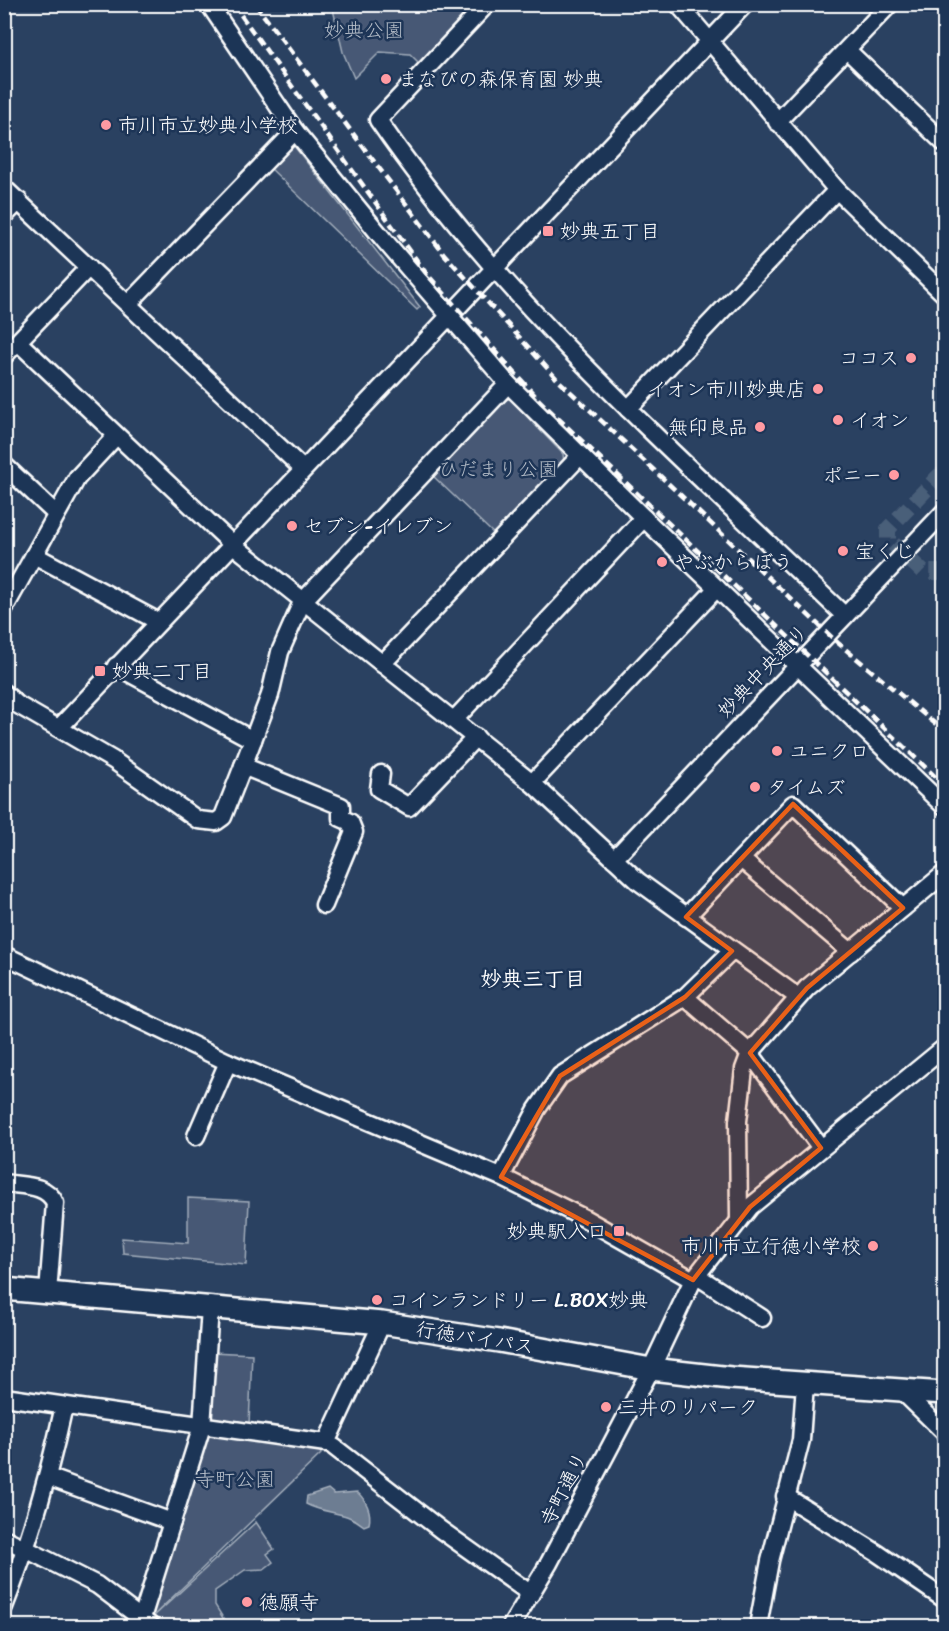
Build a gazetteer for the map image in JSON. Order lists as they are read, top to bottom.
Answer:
{
  "streets": {
    "main road": ["行徳バイパス"],
    "street": ["妙典中央通り", "寺町通り"]
  },
  "crossings": [
    ["行徳バイパス", "寺町通り"]
  ],
  "districts": ["妙典三丁目"],
  "parks": ["妙典公園", "ひだまり公園", "寺町公園"],
  "places": {
    "other": [
      "まなびの森保育園 妙典",
      "市川市立妙典小学校",
      "ココス",
      "イオン市川妙典店",
      "イオン",
      "無印良品",
      "ポニー",
      "セブン-イレブン",
      "宝くじ",
      "やぶからぼう",
      "ユニクロ",
      "タイムズ",
      "市川市立行徳小学校",
      "コインランドリー L.BOX妙典",
      "三井のリパーク",
      "徳願寺"
    ],
    "transit": ["妙典五丁目", "妙典二丁目", "妙典駅入口"]
  }
}
